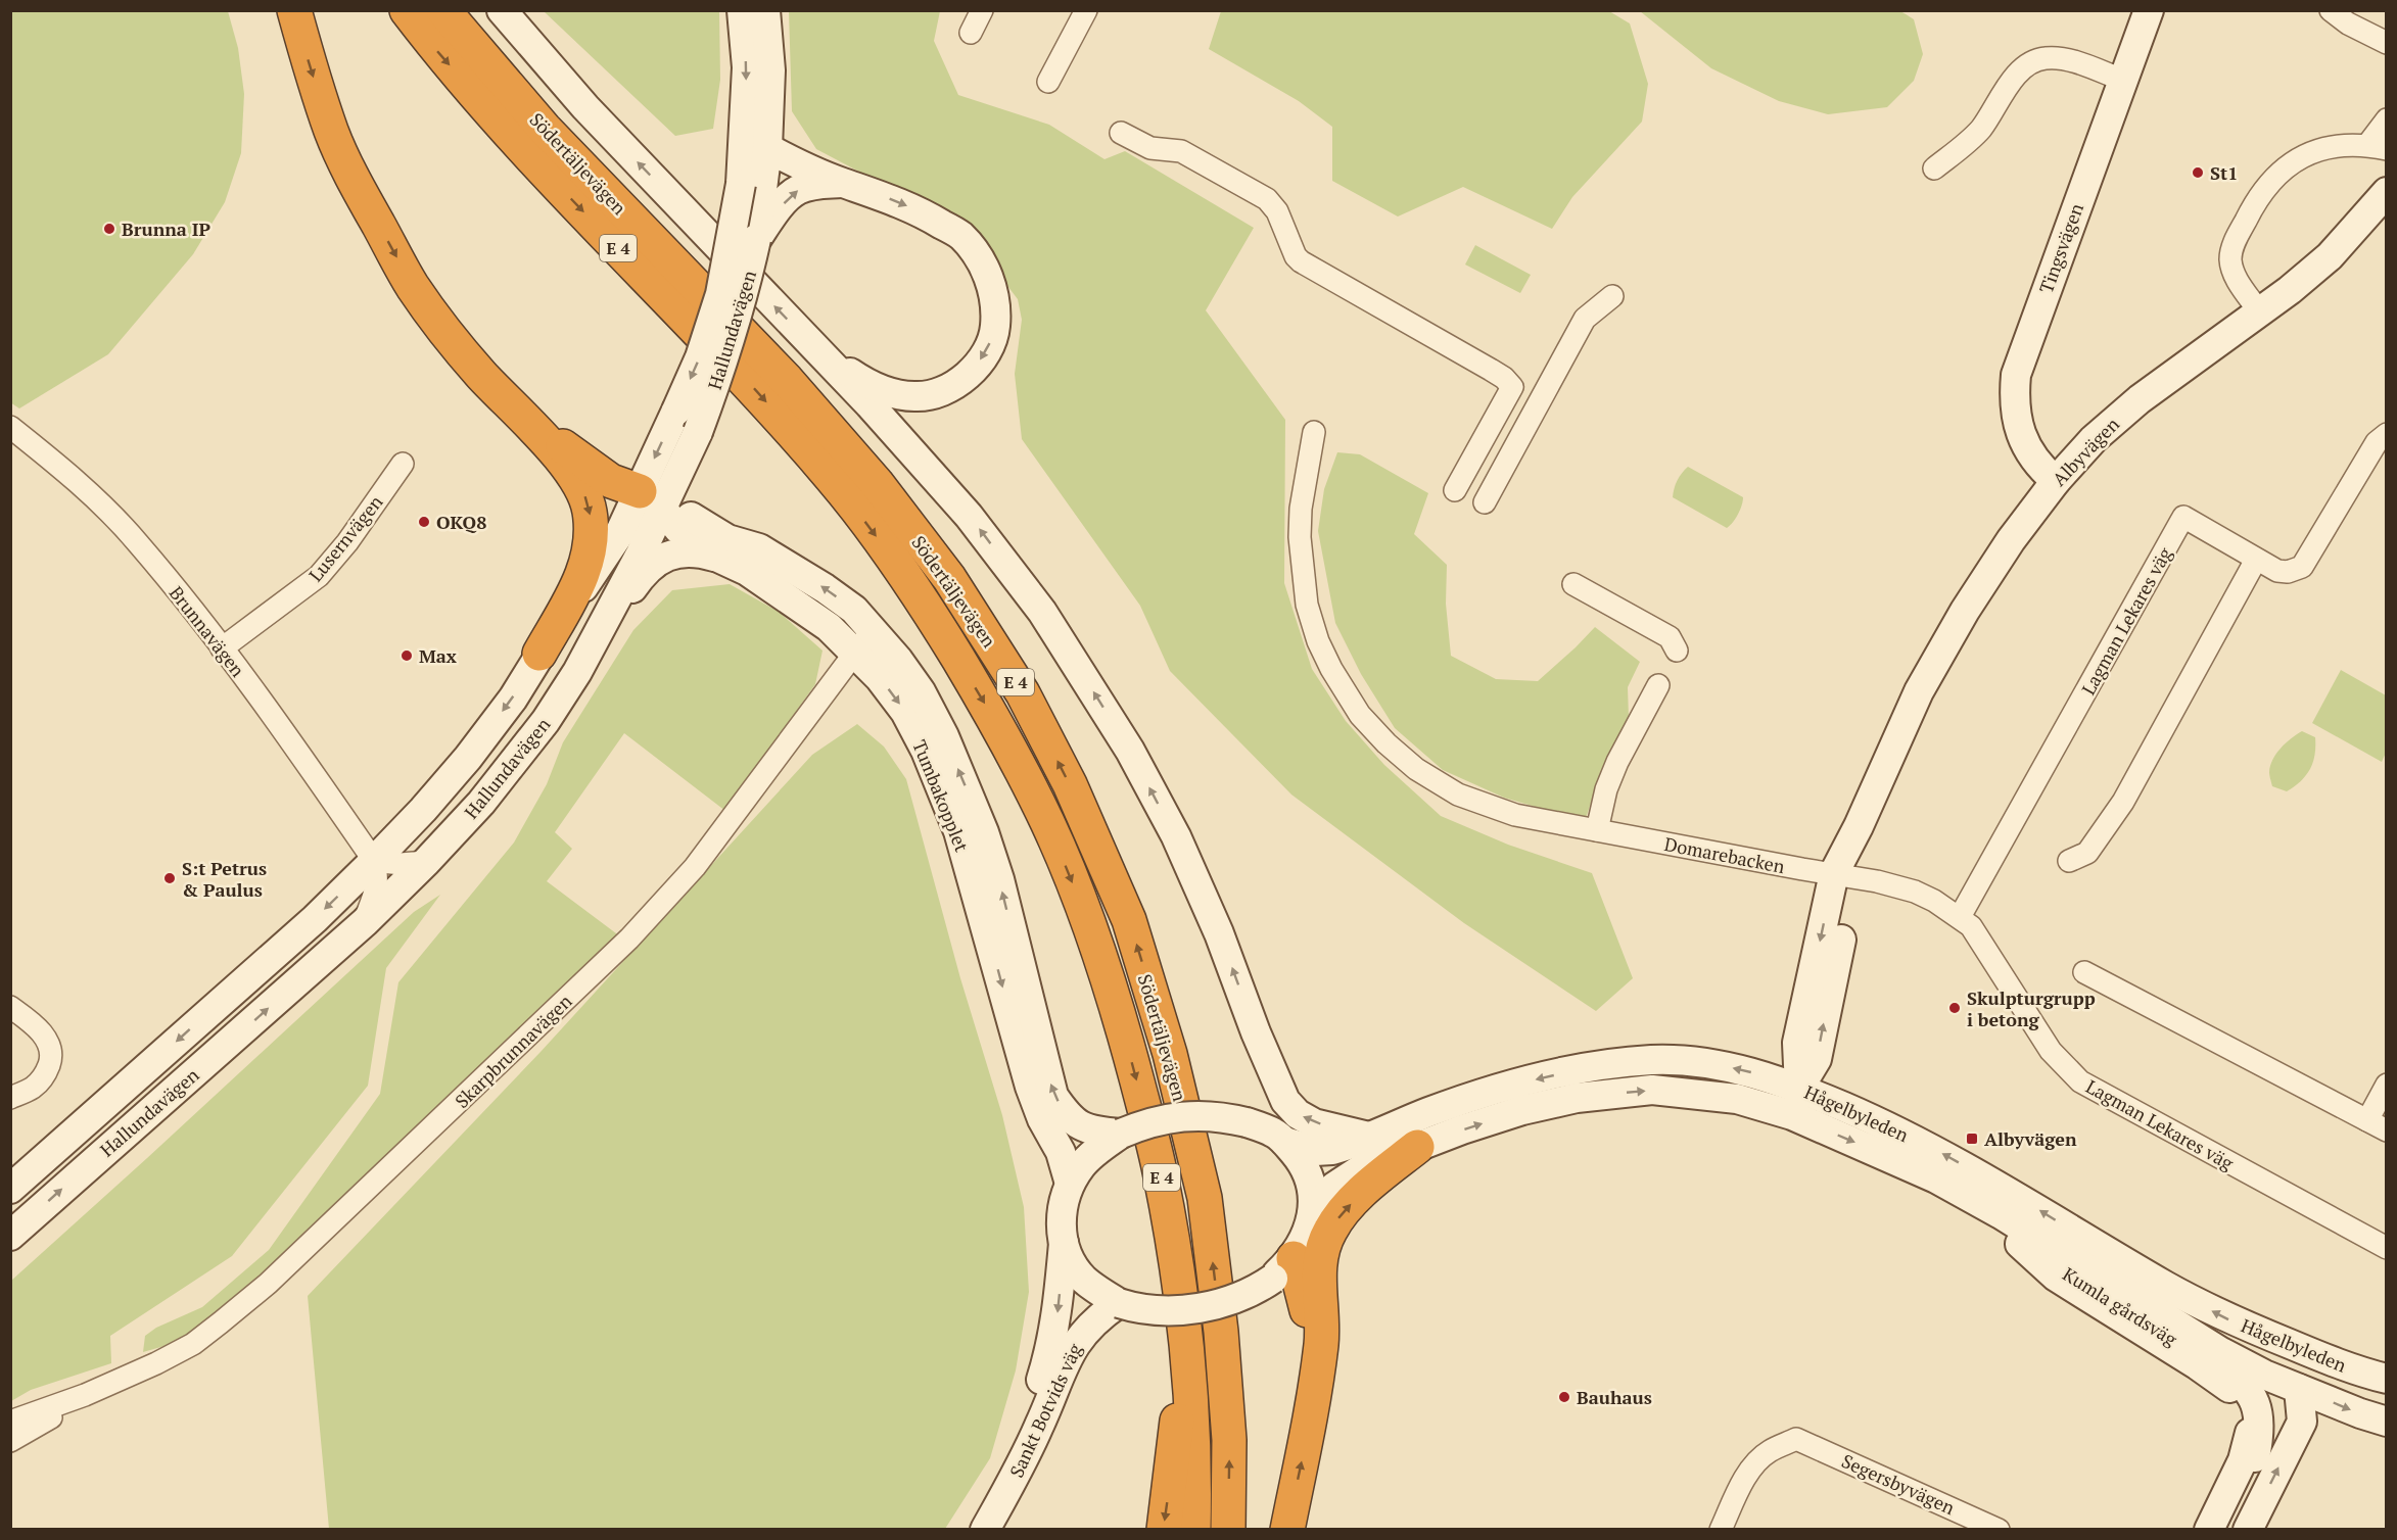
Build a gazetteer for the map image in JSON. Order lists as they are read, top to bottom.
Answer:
{
  "streets": {
    "highway": ["Södertäljevägen", "E 4"],
    "main road": [
      "Tingsvägen",
      "Hallundavägen",
      "Albyvägen",
      "Tumbakopplet",
      "Hågelbyleden",
      "Kumla gårdsväg",
      "Sankt Botvids väg"
    ],
    "street": [
      "Lusernvägen",
      "Lagman Lekares väg",
      "Brunnavägen",
      "Domarebacken",
      "Skarpbrunnavägen",
      "Segersbyvägen"
    ]
  },
  "crossings": [
    ["Tingsvägen", "Albyvägen"],
    ["Hallundavägen", "Brunnavägen"],
    ["Hallundavägen", "Tumbakopplet"],
    ["Albyvägen", "Lagman Lekares väg"],
    ["Albyvägen", "Domarebacken"],
    ["Albyvägen", "Hågelbyleden"],
    ["Lusernvägen", "Brunnavägen"],
    ["Lagman Lekares väg", "Domarebacken"],
    ["Tumbakopplet", "Skarpbrunnavägen"],
    ["Tumbakopplet", "Hågelbyleden"],
    ["Hågelbyleden", "Kumla gårdsväg"]
  ],
  "places": {
    "other": [
      "St1",
      "Brunna IP",
      "OKQ8",
      "Max",
      "S:t Petrus & Paulus",
      "Skulpturgrupp i betong",
      "Bauhaus"
    ],
    "transit": ["Albyvägen"]
  }
}
